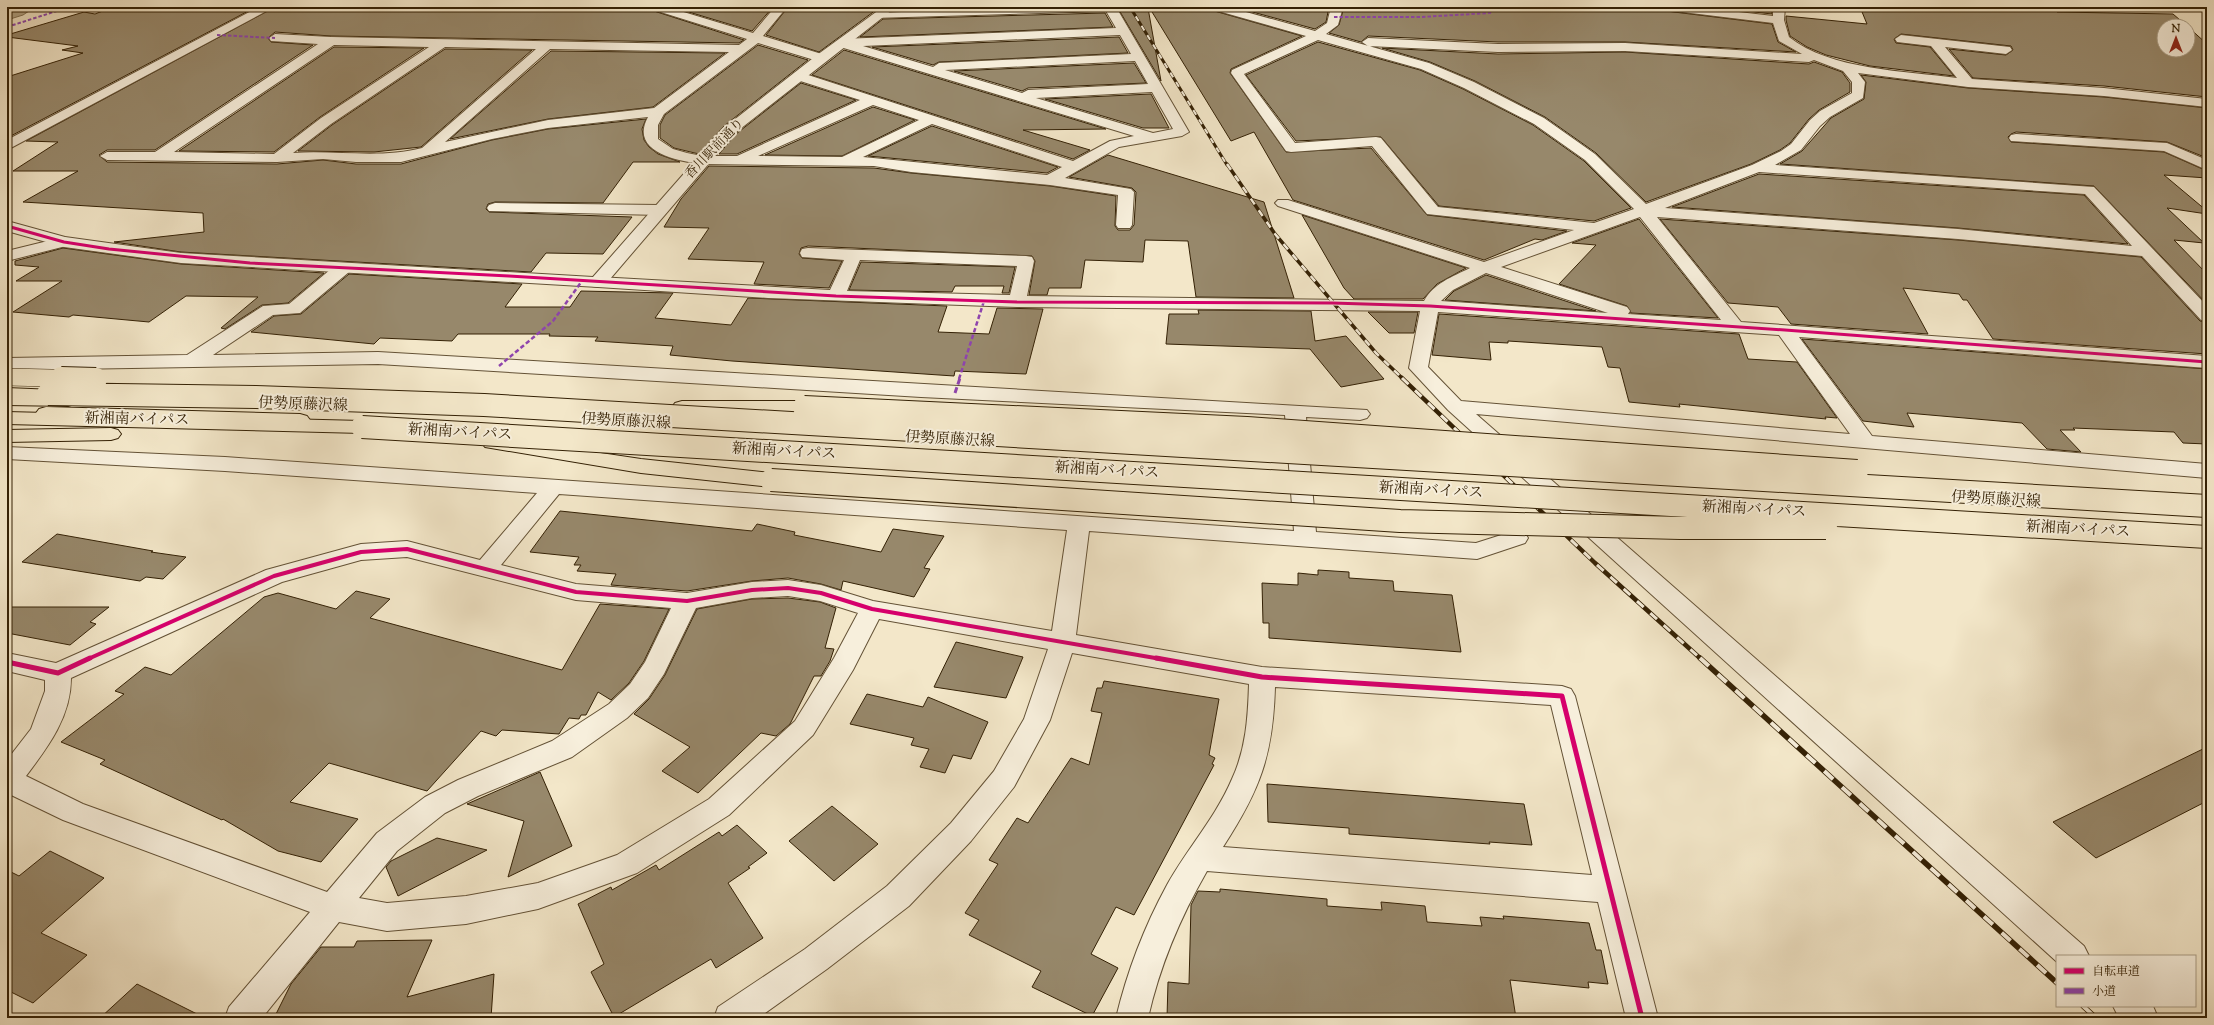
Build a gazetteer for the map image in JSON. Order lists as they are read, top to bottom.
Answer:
{
  "streets": {
    "main road": ["伊勢原藤沢線", "新湘南バイパス"],
    "street": ["香川駅前通り"]
  },
  "crossings": [
    ["伊勢原藤沢線", "新湘南バイパス"]
  ],
  "legend": ["自転車道", "小道"],
  "north": "top"
}
